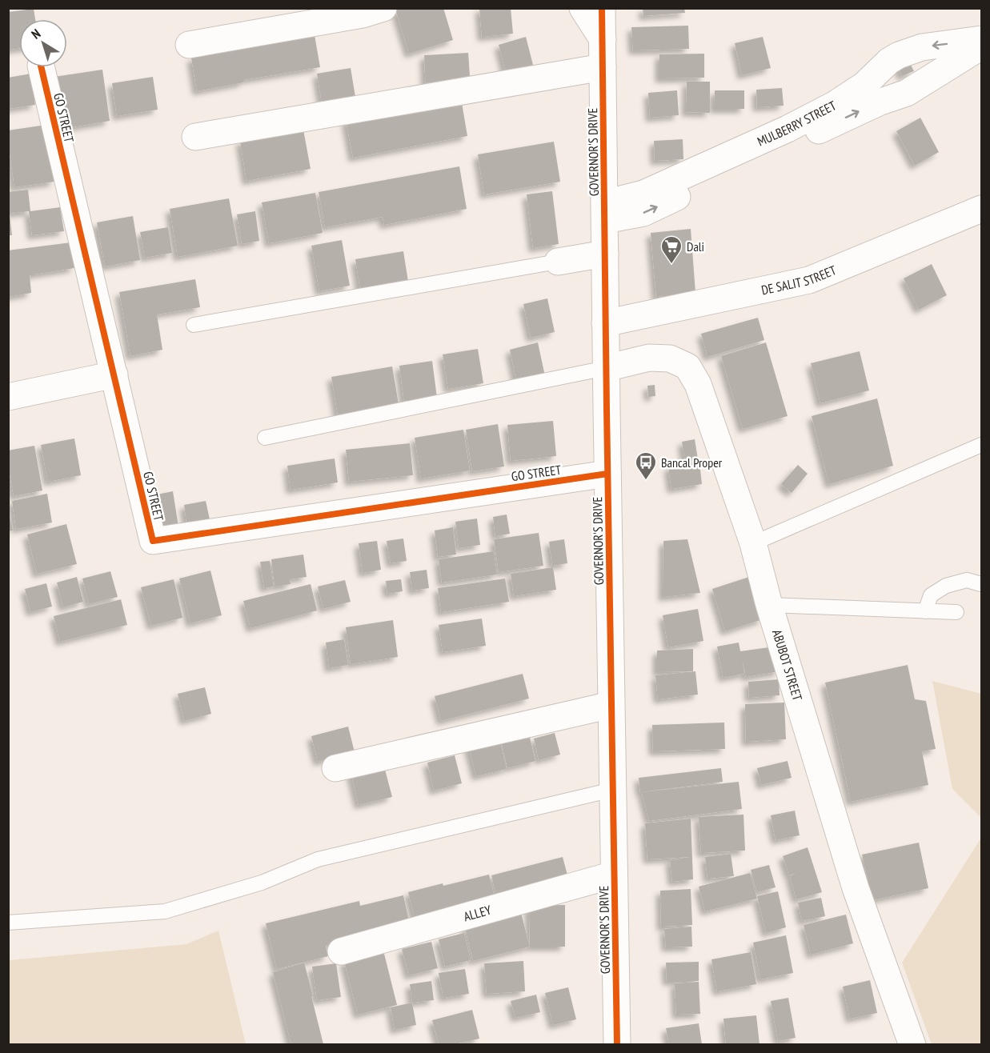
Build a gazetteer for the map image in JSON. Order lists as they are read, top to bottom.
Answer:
{
  "streets": {
    "main road": [
      "GO STREET",
      "MULBERRY STREET",
      "GOVERNOR'S DRIVE",
      "DE SALIT STREET",
      "ABUBOT STREET",
      "ALLEY"
    ]
  },
  "crossings": [
    ["GO STREET", "GOVERNOR'S DRIVE"],
    ["MULBERRY STREET", "GOVERNOR'S DRIVE"],
    ["GOVERNOR'S DRIVE", "DE SALIT STREET"],
    ["GOVERNOR'S DRIVE", "ABUBOT STREET"],
    ["GOVERNOR'S DRIVE", "ALLEY"]
  ],
  "places": {
    "supermarket": ["Dali"],
    "bus stop": ["Bancal Proper"]
  },
  "north": "top left"
}
